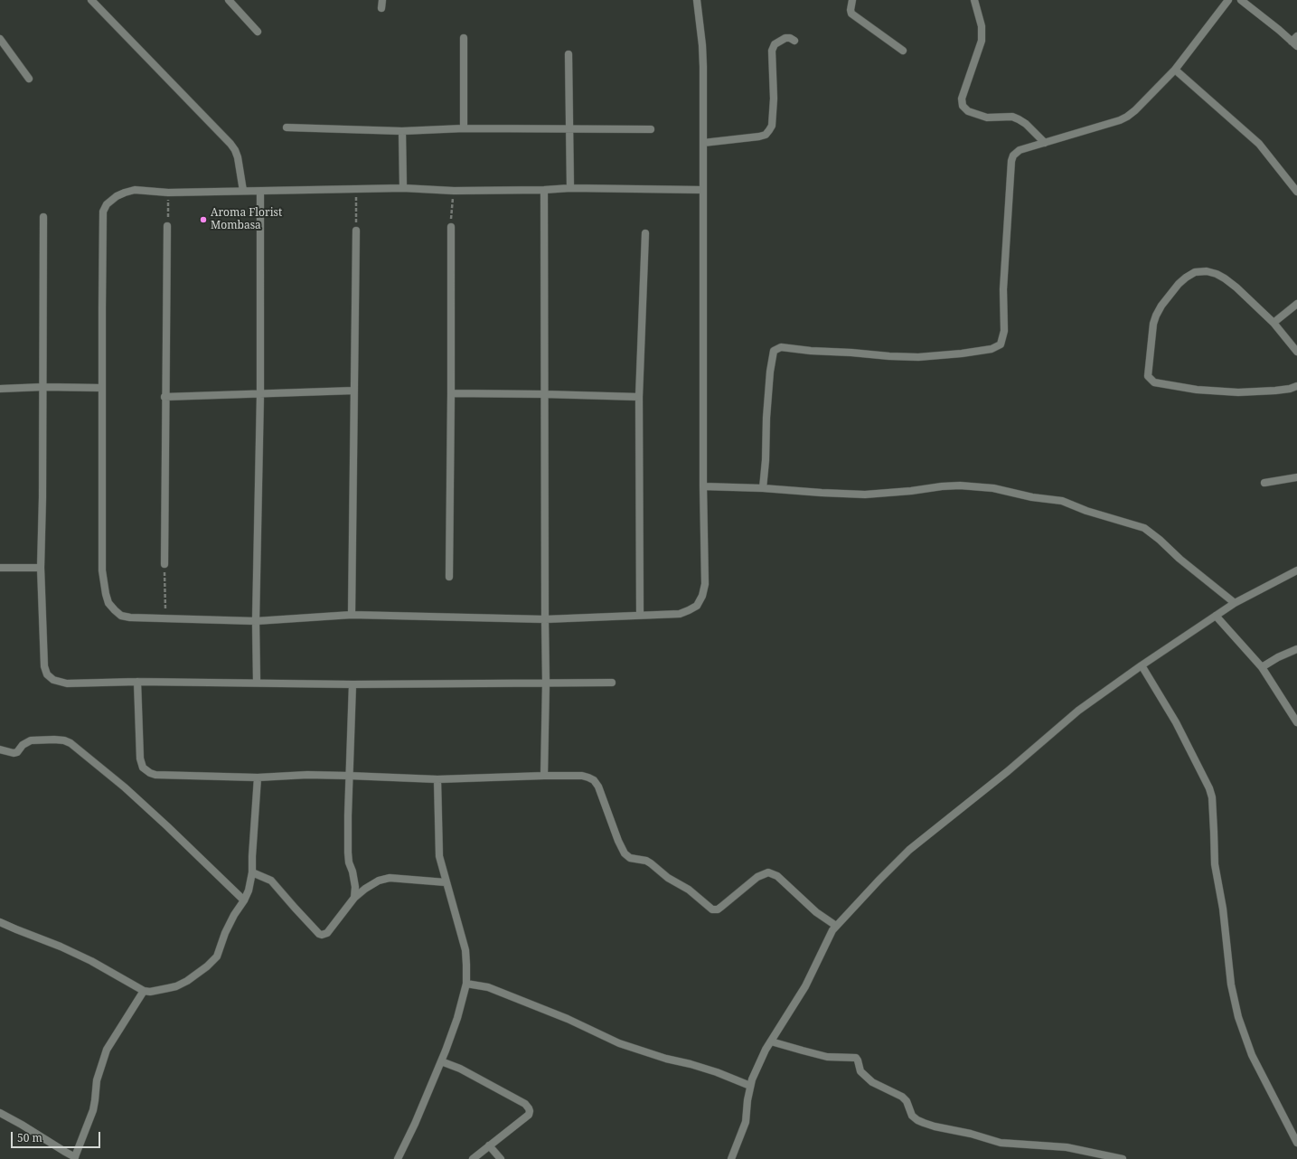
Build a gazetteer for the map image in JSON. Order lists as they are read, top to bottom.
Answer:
{
  "places": ["Aroma Florist Mombasa"],
  "scale_bar": "50 m"
}
